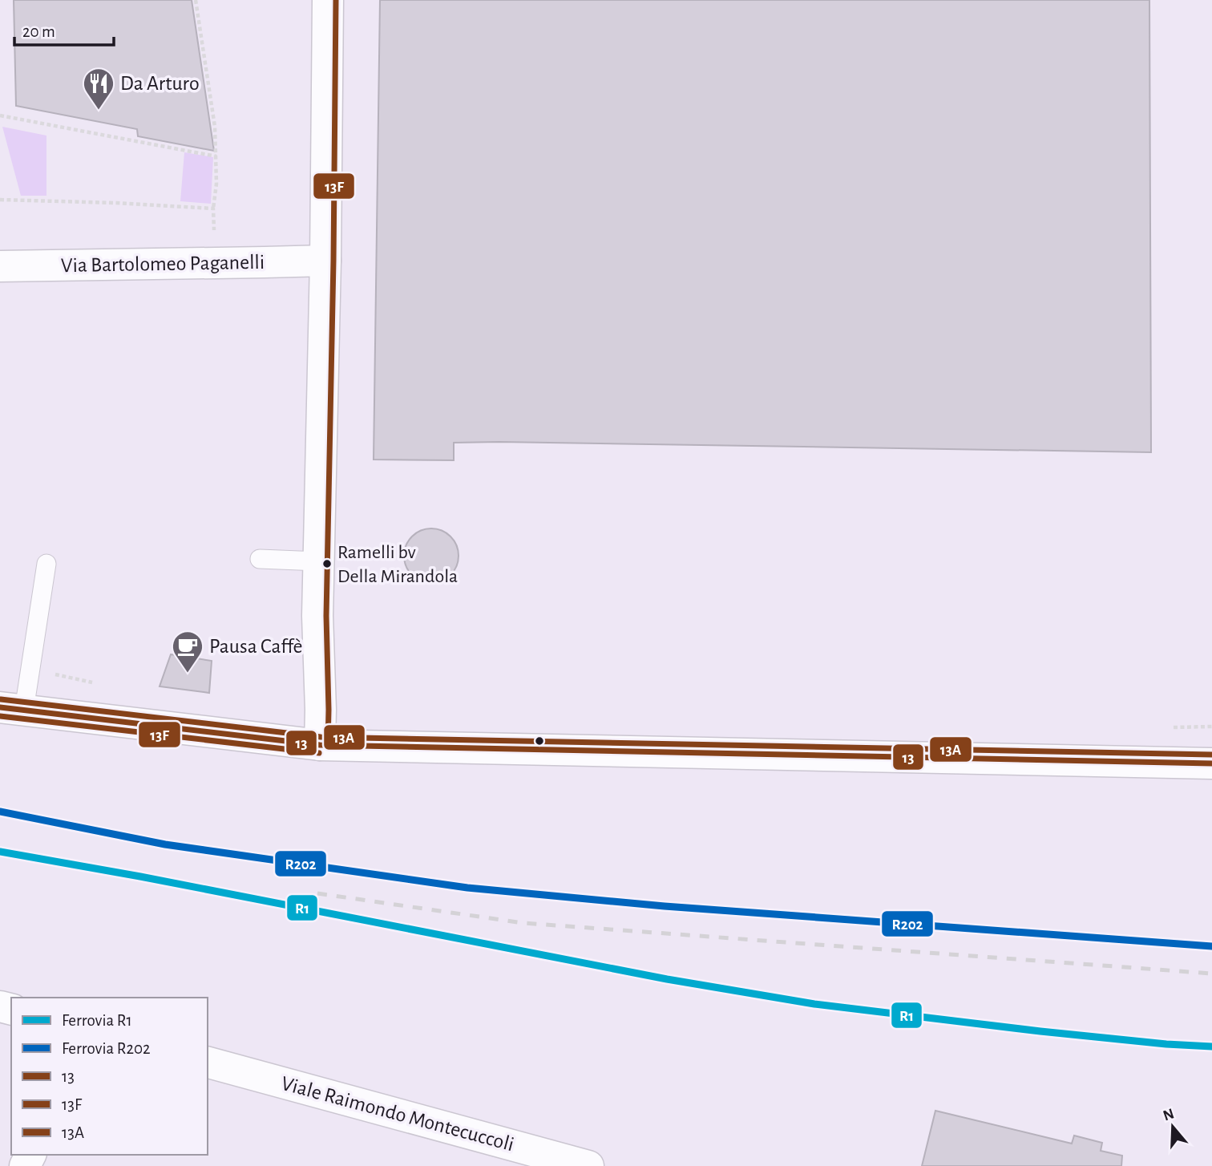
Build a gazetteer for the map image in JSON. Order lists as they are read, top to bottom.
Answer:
{
  "streets": {
    "street": ["Via Bartolomeo Paganelli", "Viale Raimondo Montecuccoli"]
  },
  "places": {
    "restaurant": ["Da Arturo"],
    "other": ["Ramelli bv Della Mirandola"],
    "cafe": ["Pausa Caffè"]
  },
  "lines": [
    "transit line 13F",
    "transit line 13A",
    "transit line 13",
    "rail line R202",
    "rail line R1"
  ],
  "legend": [
    "Ferrovia R1",
    "Ferrovia R202",
    "13",
    "13F",
    "13A"
  ],
  "scale_bar": "20 m",
  "north": "top"
}
